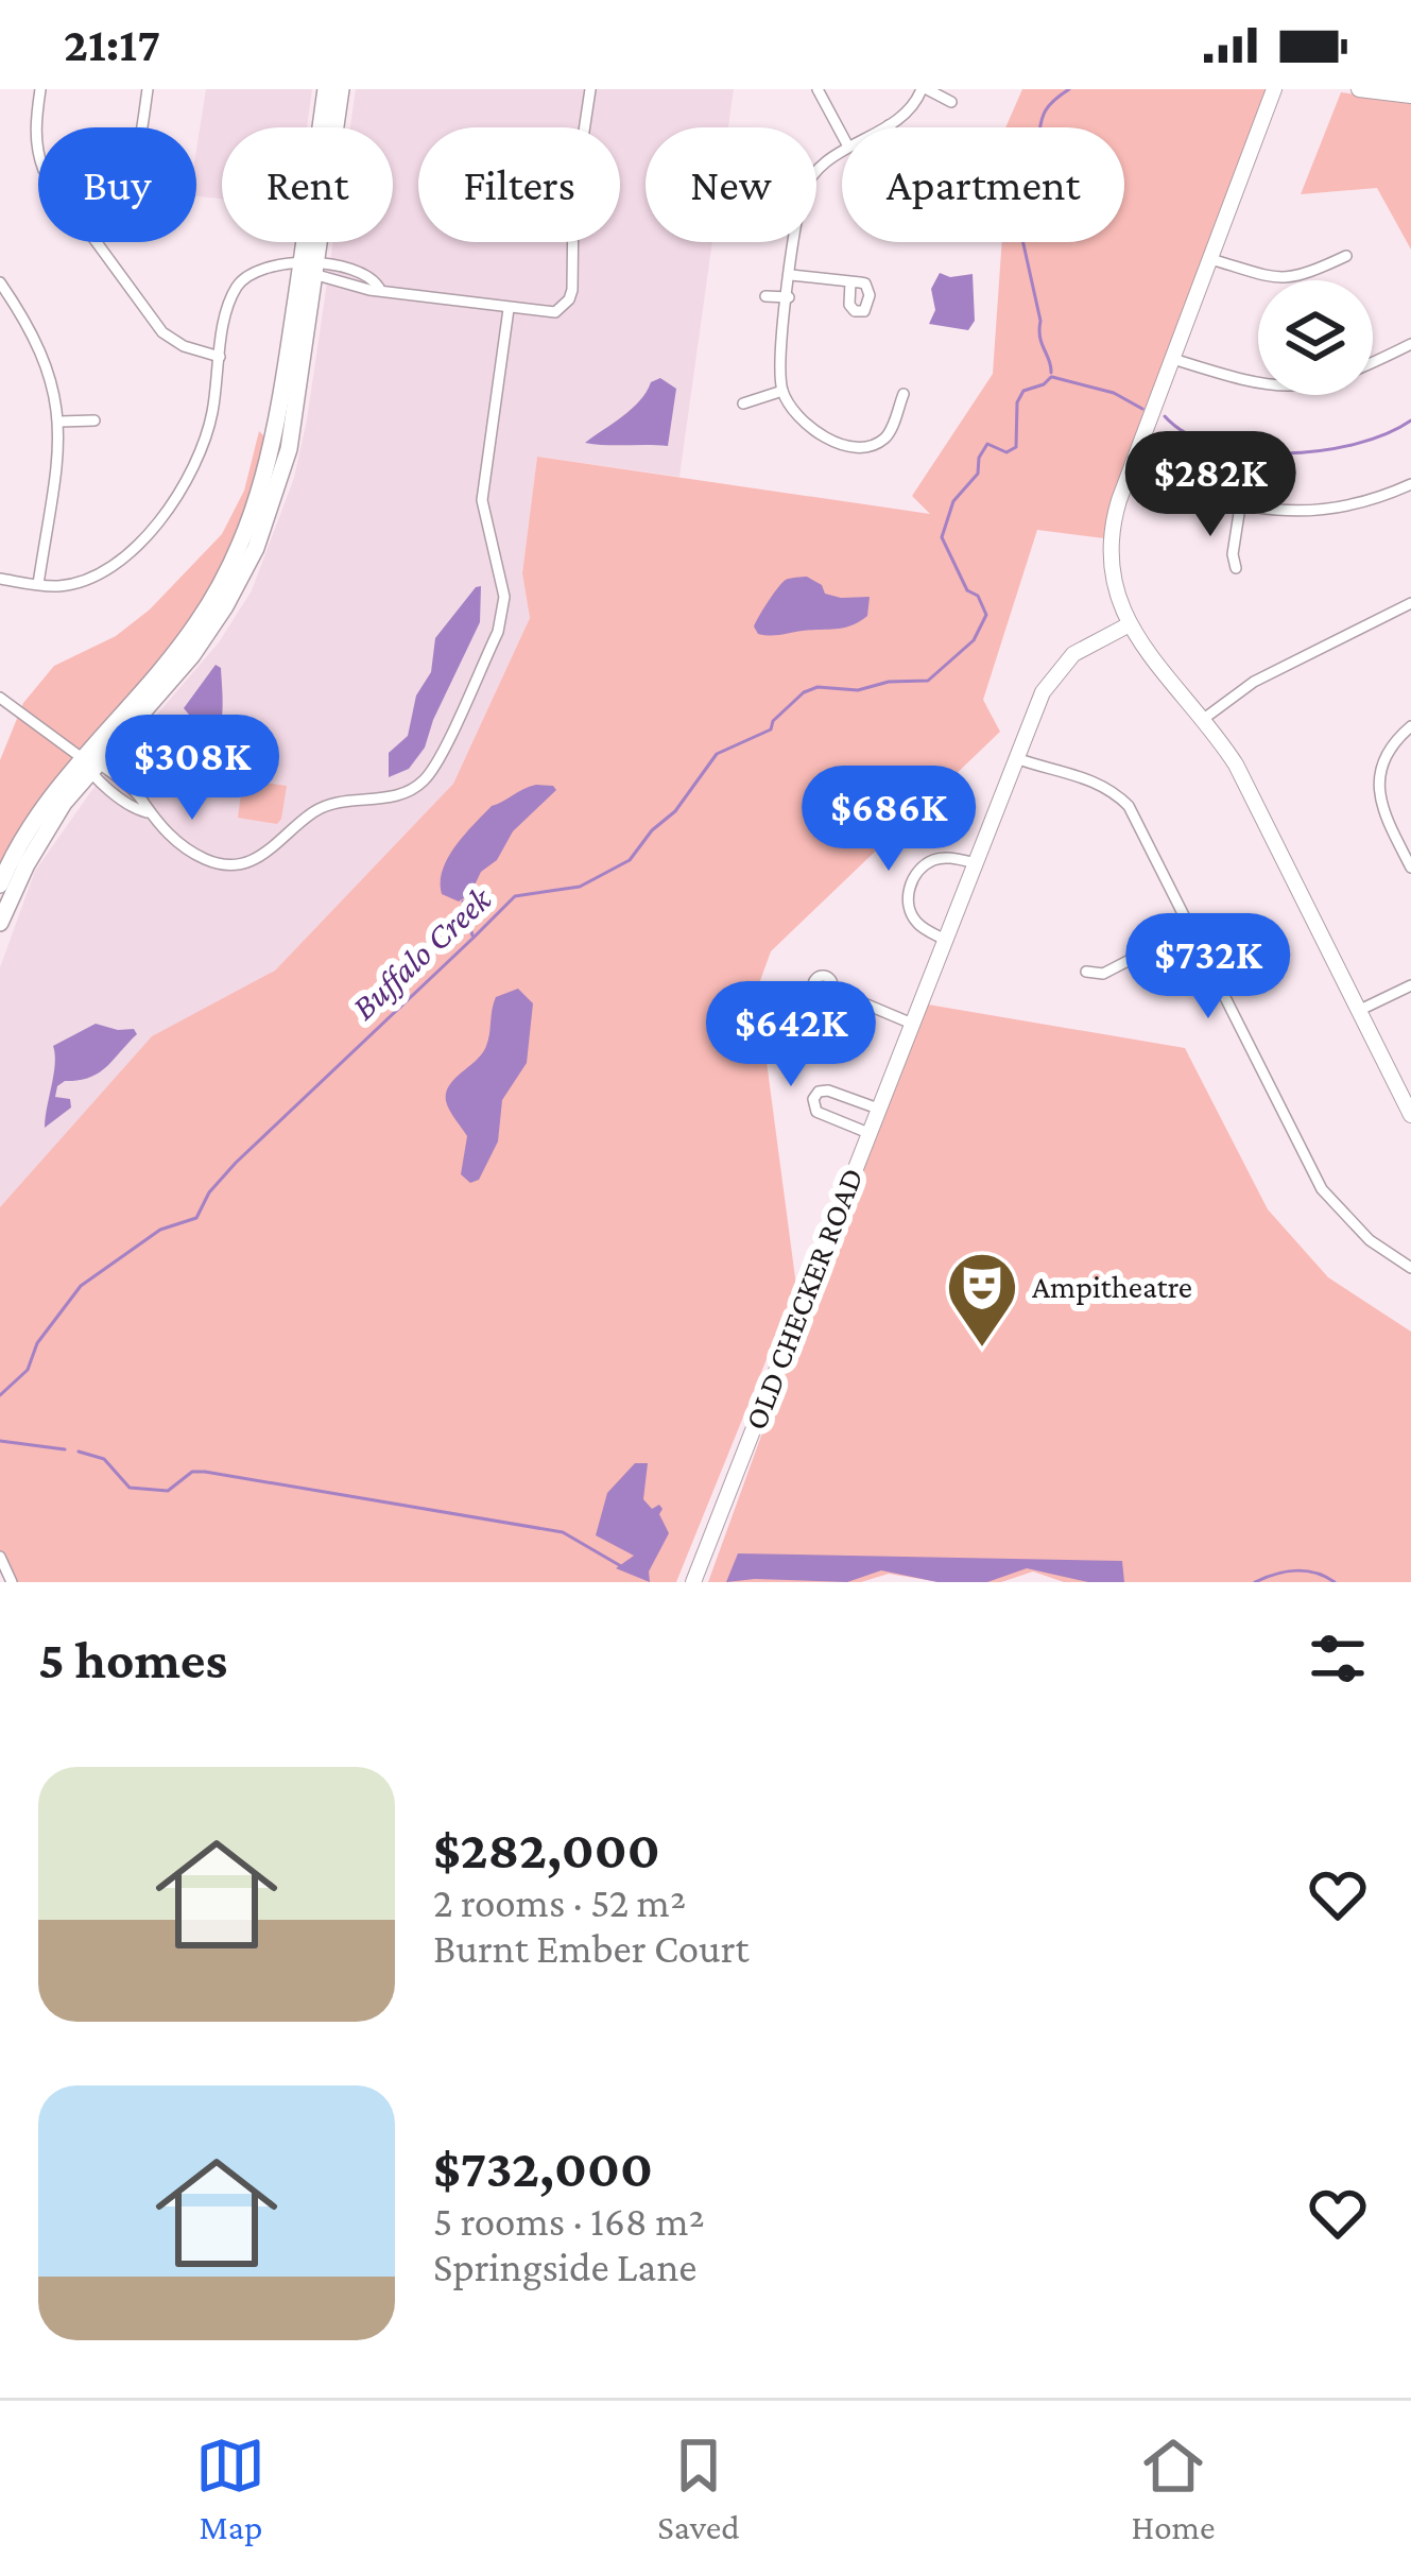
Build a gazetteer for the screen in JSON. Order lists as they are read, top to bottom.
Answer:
{
  "streets": {
    "street": ["OLD CHECKER ROAD"]
  },
  "water": ["Buffalo Creek"],
  "places": {
    "theatre": ["Ampitheatre"]
  },
  "page": {
    "status": "21:17",
    "chip": [
      "Buy",
      "Rent",
      "Filters",
      "New",
      "Apartment"
    ],
    "price": [
      "$282K",
      "$308K",
      "$686K",
      "$732K",
      "$642K"
    ],
    "heading": "5 homes",
    "list": [
      {
        "name": "$282,000",
        "note": "2 rooms · 52 m² · Burnt Ember Court"
      },
      {
        "name": "$732,000",
        "note": "5 rooms · 168 m² · Springside Lane"
      }
    ],
    "tabs": ["Map", "Saved", "Home"]
  }
}
